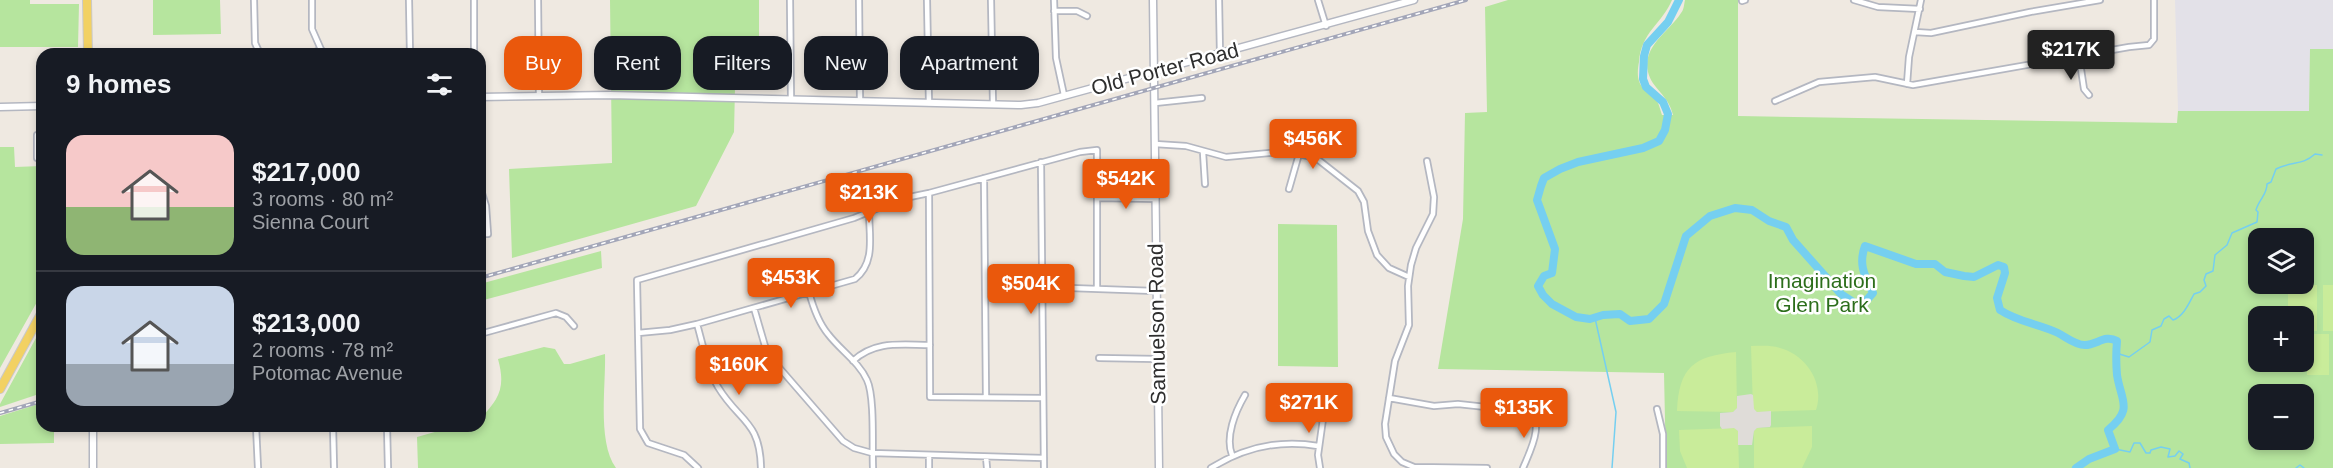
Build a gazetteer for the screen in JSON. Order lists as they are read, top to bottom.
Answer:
{
  "streets": {
    "street": ["Old Porter Road", "Samuelson Road"]
  },
  "crossings": [
    ["Old Porter Road", "Samuelson Road"]
  ],
  "parks": ["Imagination Glen Park"],
  "page": {
    "price": [
      "$217K",
      "$456K",
      "$542K",
      "$213K",
      "$453K",
      "$504K",
      "$160K",
      "$271K",
      "$135K"
    ],
    "chip": [
      "Buy",
      "Rent",
      "Filters",
      "New",
      "Apartment"
    ],
    "heading": "9 homes",
    "list": [
      {
        "name": "$217,000",
        "note": "3 rooms · 80 m² · Sienna Court"
      },
      {
        "name": "$213,000",
        "note": "2 rooms · 78 m² · Potomac Avenue"
      }
    ],
    "map_buttons": ["+", "−"]
  }
}
